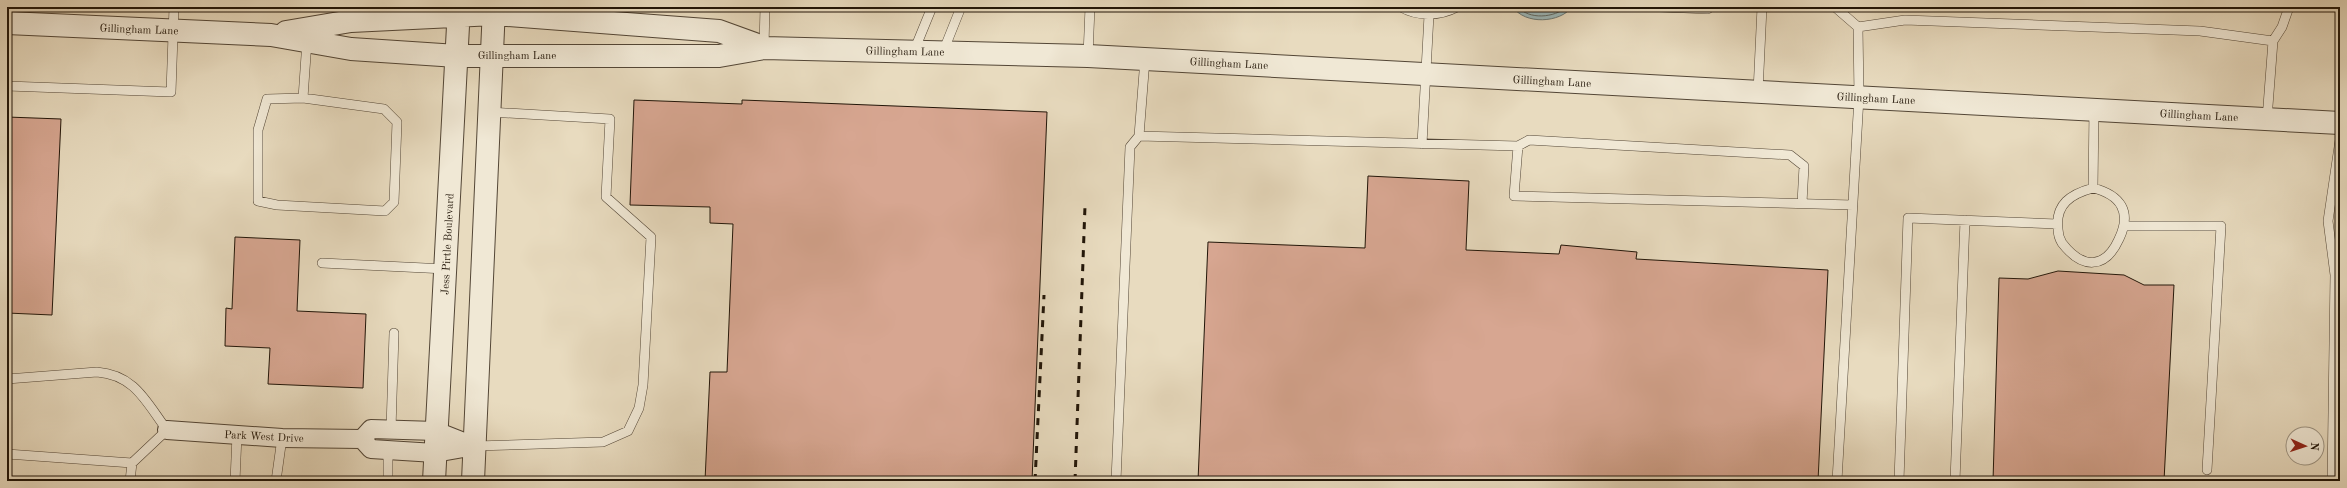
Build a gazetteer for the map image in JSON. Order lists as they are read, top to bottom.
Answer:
{
  "streets": {
    "street": ["Gillingham Lane", "Jess Pirtle Boulevard", "Park West Drive"]
  },
  "crossings": [
    ["Gillingham Lane", "Jess Pirtle Boulevard"]
  ],
  "north": "right"
}
